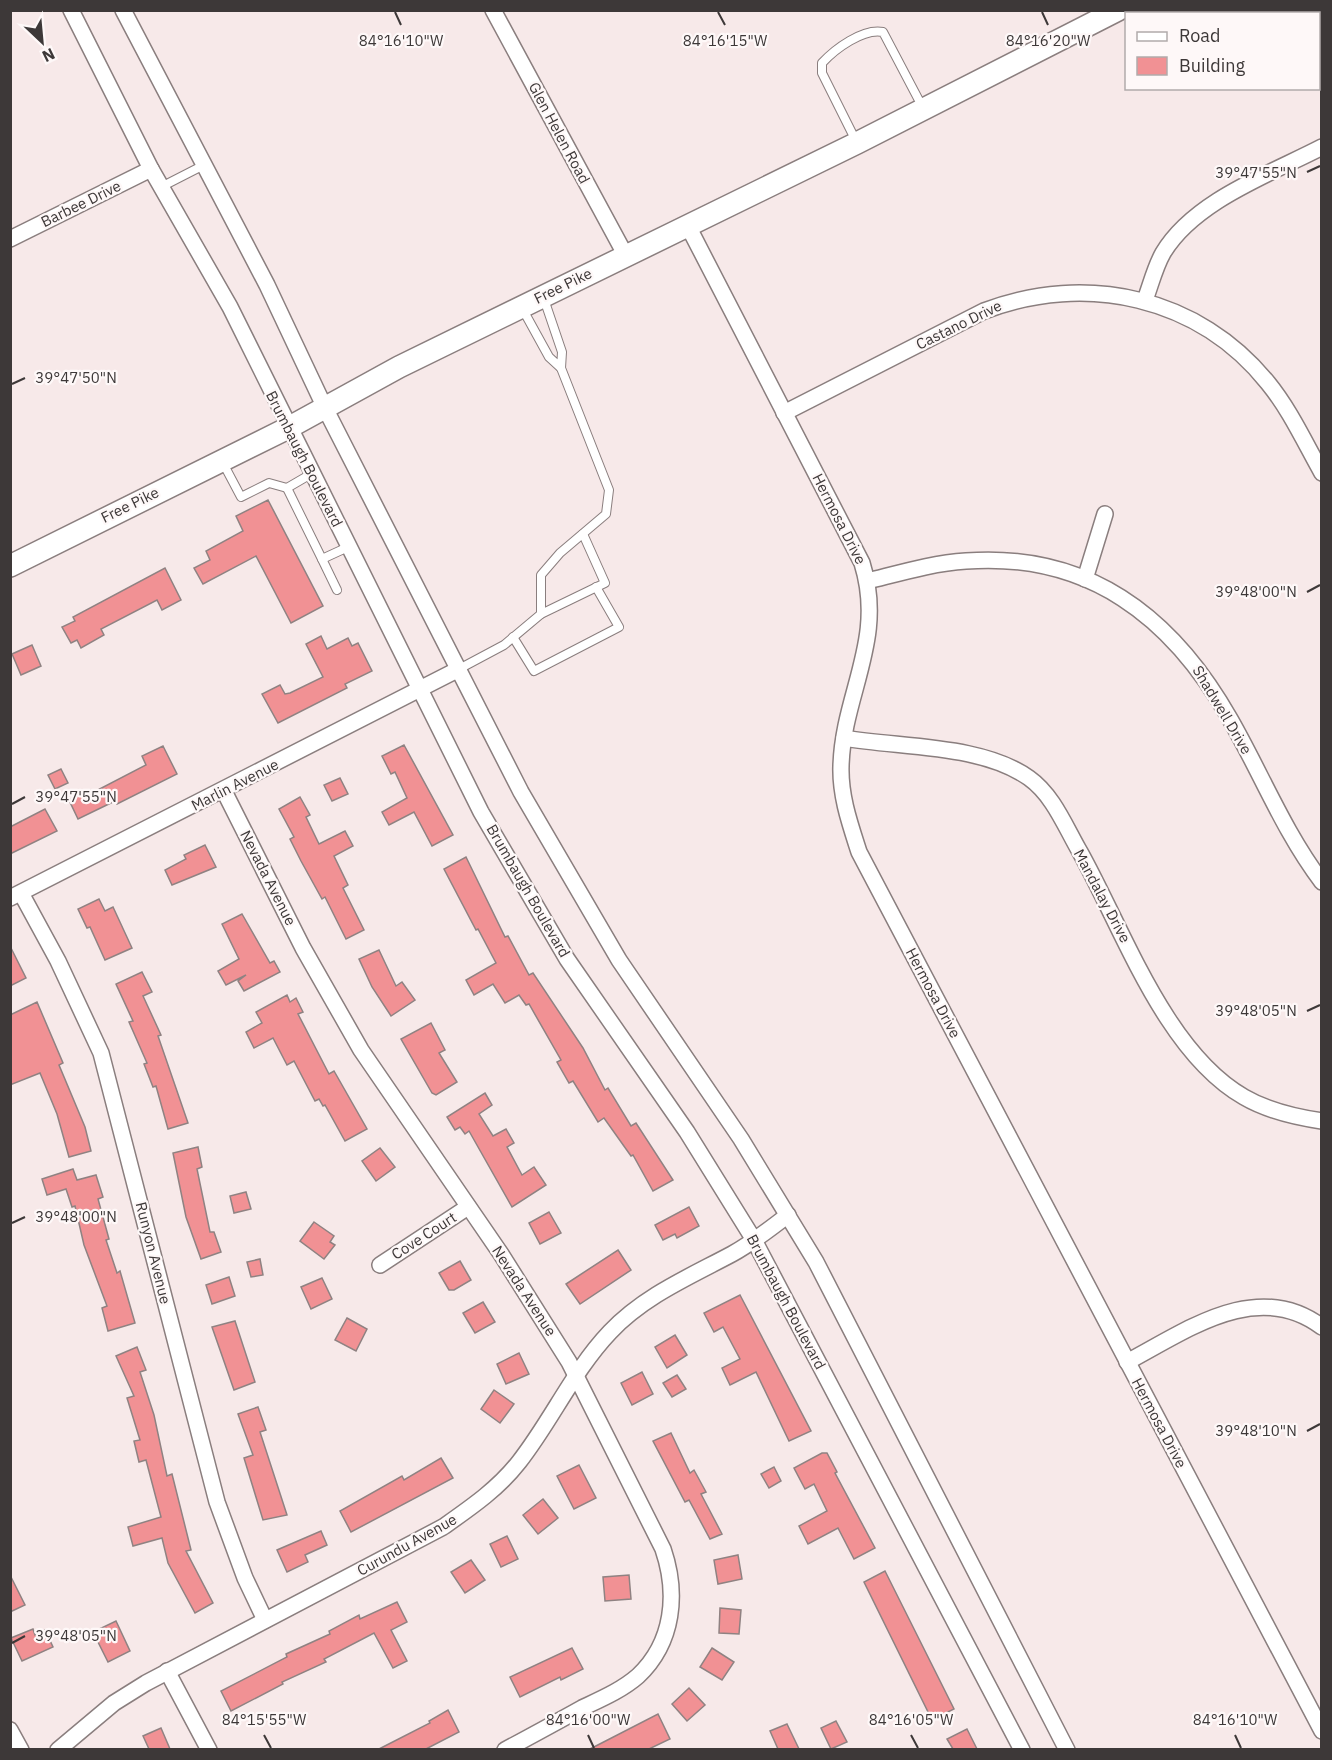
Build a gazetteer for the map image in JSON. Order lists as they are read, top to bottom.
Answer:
{
  "streets": {
    "main road": ["Free Pike"],
    "street": [
      "Glen Helen Road",
      "Barbee Drive",
      "Castano Drive",
      "Brumbaugh Boulevard",
      "Hermosa Drive",
      "Shadwell Drive",
      "Marlin Avenue",
      "Nevada Avenue",
      "Mandalay Drive",
      "Cove Court",
      "Runyon Avenue",
      "Curundu Avenue"
    ]
  },
  "crossings": [
    ["Glen Helen Road", "Free Pike"],
    ["Barbee Drive", "Brumbaugh Boulevard"],
    ["Free Pike", "Brumbaugh Boulevard"],
    ["Free Pike", "Hermosa Drive"],
    ["Castano Drive", "Hermosa Drive"],
    ["Brumbaugh Boulevard", "Marlin Avenue"],
    ["Brumbaugh Boulevard", "Curundu Avenue"],
    ["Hermosa Drive", "Shadwell Drive"],
    ["Hermosa Drive", "Mandalay Drive"],
    ["Marlin Avenue", "Nevada Avenue"],
    ["Marlin Avenue", "Runyon Avenue"],
    ["Nevada Avenue", "Cove Court"],
    ["Nevada Avenue", "Curundu Avenue"],
    ["Runyon Avenue", "Curundu Avenue"]
  ],
  "legend": ["Road", "Building"],
  "north": "bottom right",
  "coordinates": [
    "84°16'10\"W",
    "84°16'15\"W",
    "84°16'20\"W",
    "39°47'55\"N",
    "39°47'50\"N",
    "39°48'00\"N",
    "39°48'05\"N",
    "39°48'10\"N",
    "84°15'55\"W",
    "84°16'00\"W",
    "84°16'05\"W"
  ]
}
